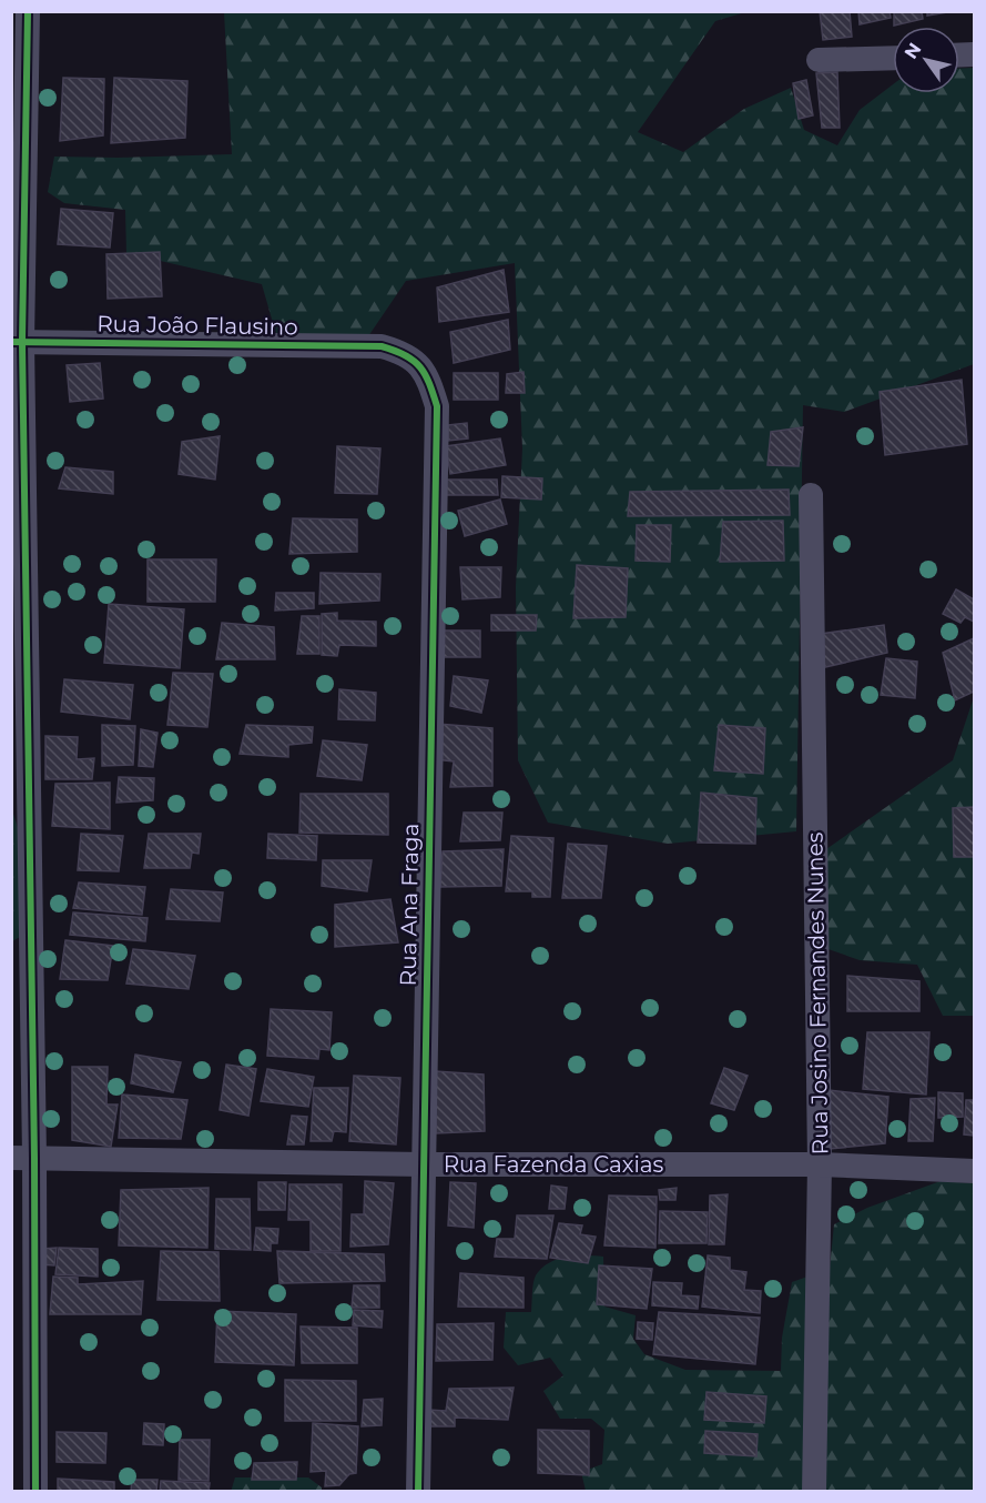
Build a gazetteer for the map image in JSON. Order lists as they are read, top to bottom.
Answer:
{
  "streets": {
    "street": [
      "Rua João Flausino",
      "Rua Ana Fraga",
      "Rua Josino Fernandes Nunes",
      "Rua Fazenda Caxias"
    ]
  },
  "crossings": [
    ["Rua João Flausino", "Rua Ana Fraga"],
    ["Rua Ana Fraga", "Rua Fazenda Caxias"],
    ["Rua Josino Fernandes Nunes", "Rua Fazenda Caxias"]
  ],
  "north": "top left"
}
